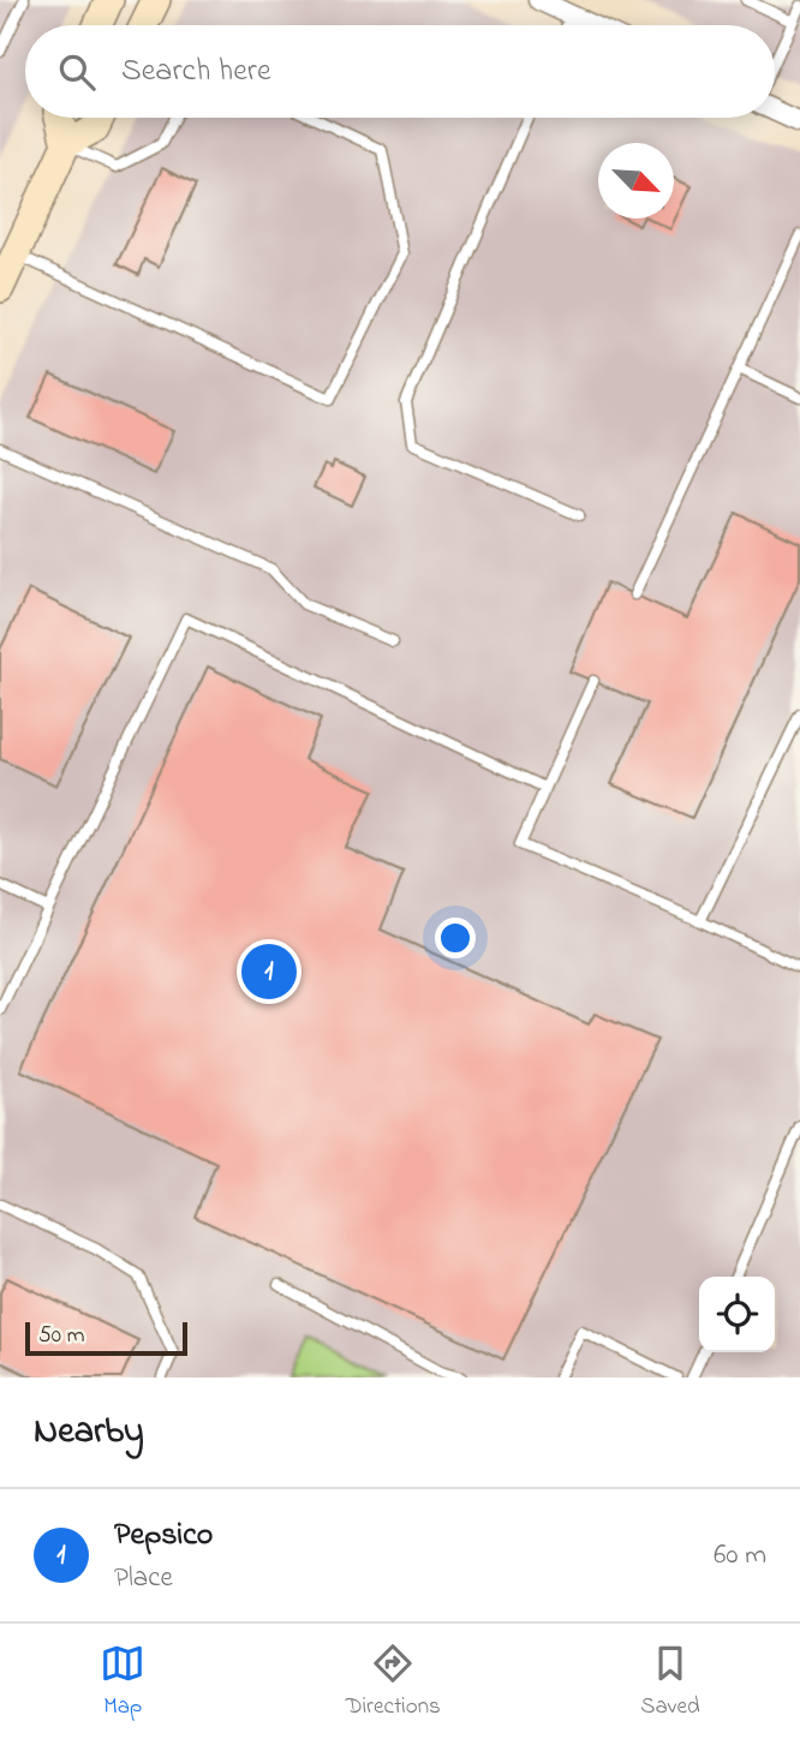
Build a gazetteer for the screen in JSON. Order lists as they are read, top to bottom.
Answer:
{
  "scale_bar": "50 m",
  "north": "bottom right",
  "page": {
    "search": "Search here",
    "pins": "1",
    "scale": "50 m",
    "heading": "Nearby",
    "list": [
      {
        "mark": "1",
        "name": "Pepsico",
        "note": "Place",
        "value": "60 m"
      }
    ],
    "nav": ["Map", "Directions", "Saved"]
  }
}
